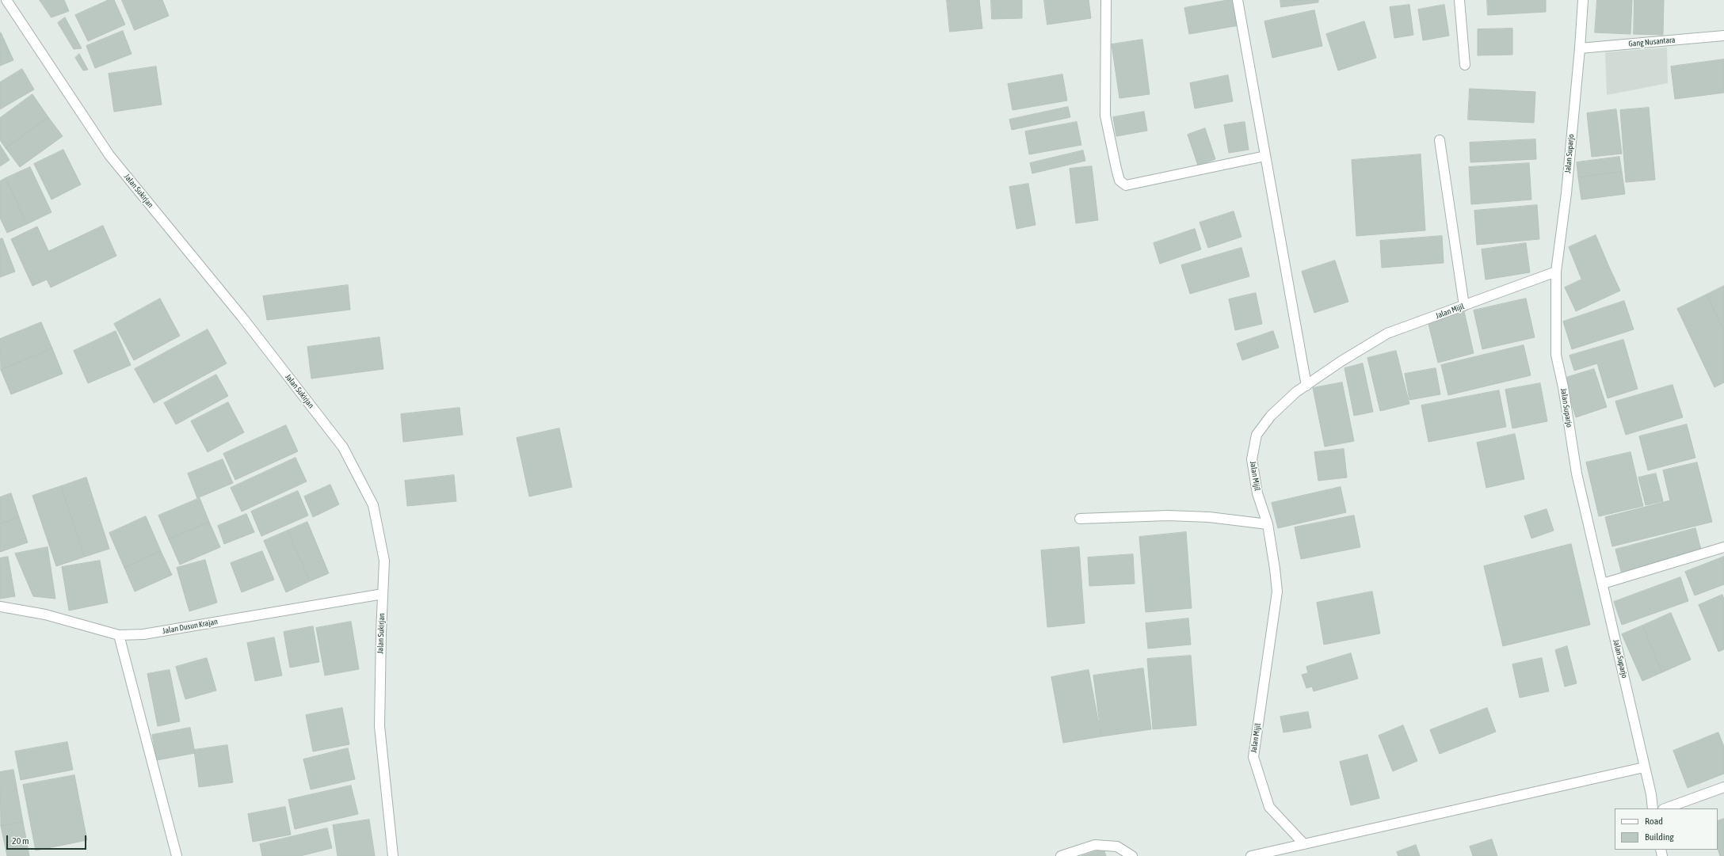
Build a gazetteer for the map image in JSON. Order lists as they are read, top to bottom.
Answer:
{
  "streets": {
    "street": [
      "Gang Nusantara",
      "Jalan Suparjo",
      "Jalan Sukirjan",
      "Jalan Mijil",
      "Jalan Dusun Krajan"
    ]
  },
  "crossings": [
    ["Gang Nusantara", "Jalan Suparjo"],
    ["Jalan Suparjo", "Jalan Mijil"],
    ["Jalan Sukirjan", "Jalan Dusun Krajan"]
  ],
  "legend": ["Road", "Building"],
  "scale_bar": "20 m"
}
